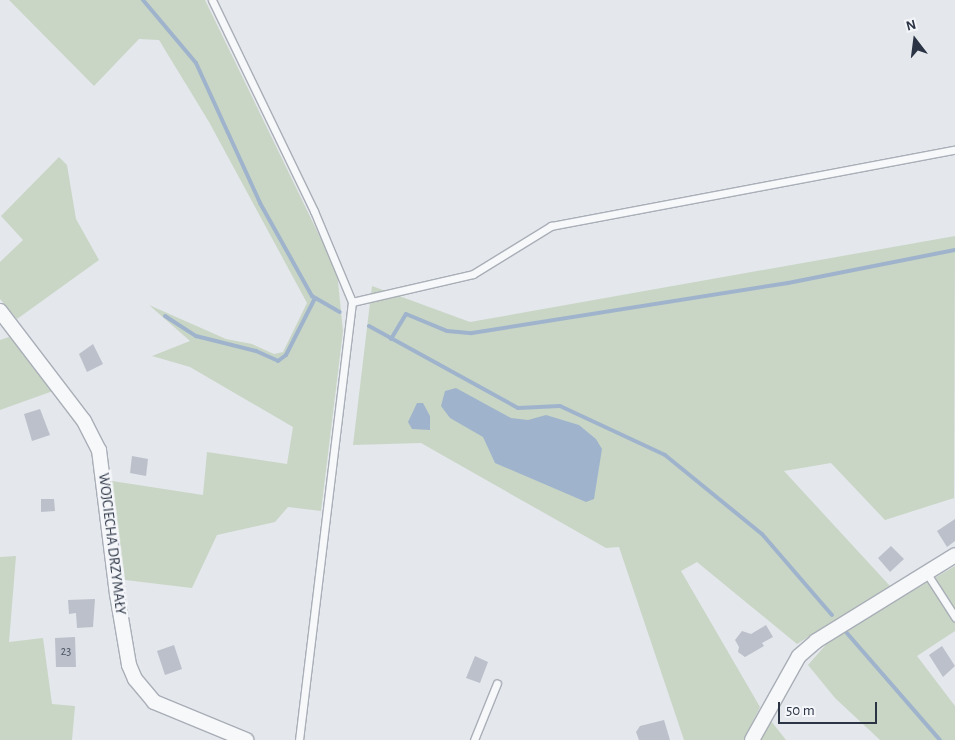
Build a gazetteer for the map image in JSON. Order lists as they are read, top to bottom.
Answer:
{
  "streets": {
    "street": ["WOJCIECHA DRZYMAŁY"]
  },
  "house_numbers": ["23"],
  "scale_bar": "50 m",
  "north": "top"
}
